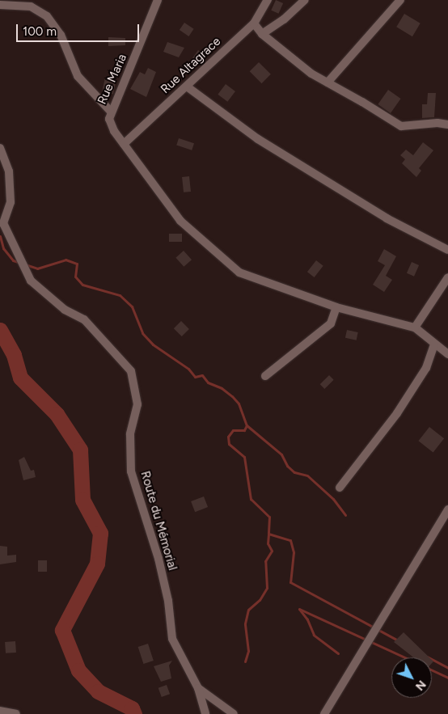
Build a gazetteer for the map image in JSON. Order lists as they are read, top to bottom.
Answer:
{
  "streets": {
    "street": ["Rue Altagrace", "Rue Maria", "Route du Mémorial"]
  },
  "crossings": [
    ["Rue Altagrace", "Rue Maria"]
  ],
  "scale_bar": "100 m",
  "north": "bottom right"
}
